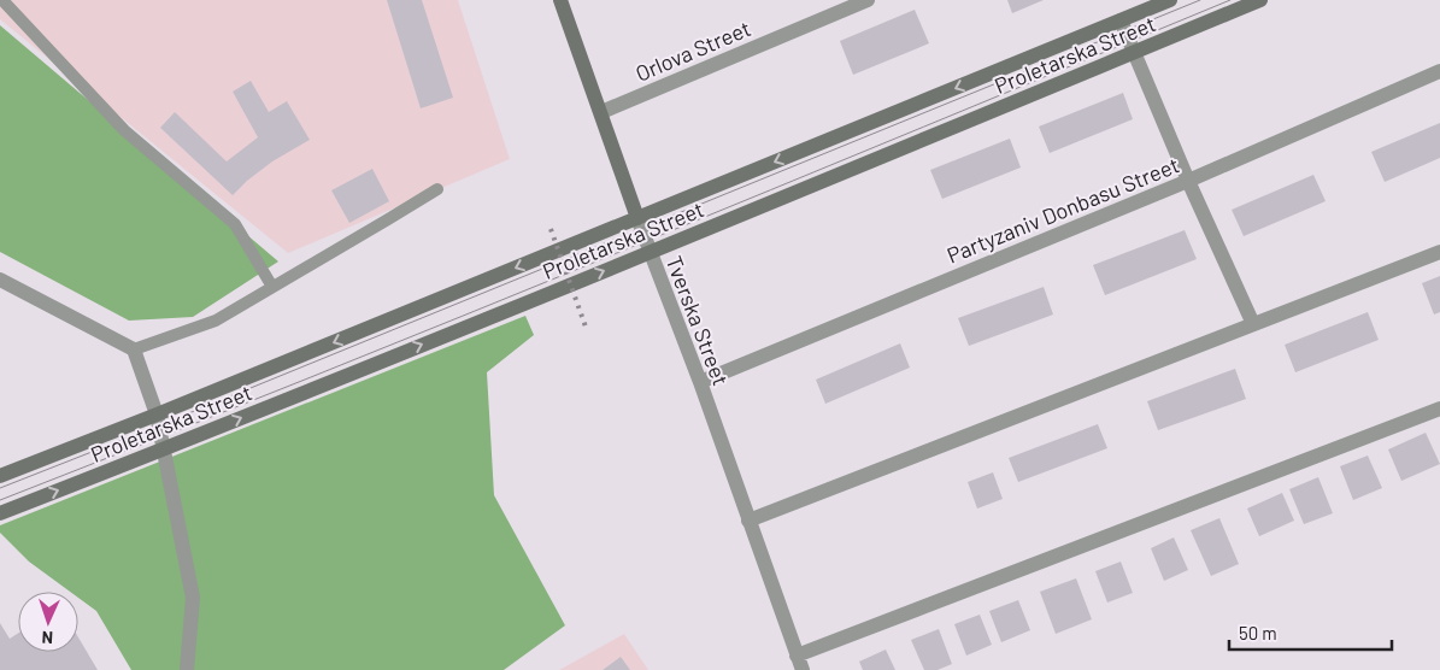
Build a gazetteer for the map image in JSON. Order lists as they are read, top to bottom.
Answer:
{
  "streets": {
    "main road": ["Proletarska Street", "Tverska Street"],
    "street": ["Orlova Street", "Partyzaniv Donbasu Street"]
  },
  "crossings": [
    ["Orlova Street", "Tverska Street"],
    ["Proletarska Street", "Tverska Street"],
    ["Partyzaniv Donbasu Street", "Tverska Street"]
  ],
  "scale_bar": "50 m",
  "north": "bottom"
}
